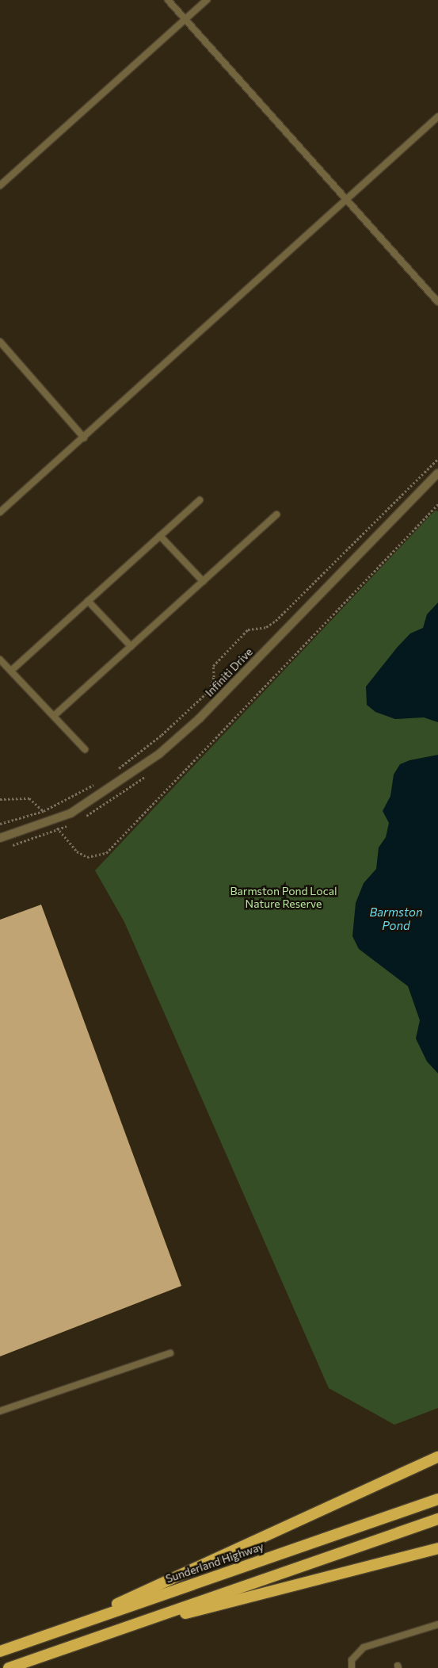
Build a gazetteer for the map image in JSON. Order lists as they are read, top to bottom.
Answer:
{
  "streets": {
    "highway": ["Sunderland Highway"],
    "street": ["Infiniti Drive"]
  },
  "water": ["Barmston Pond"],
  "parks": ["Barmston Pond Local Nature Reserve"]
}
